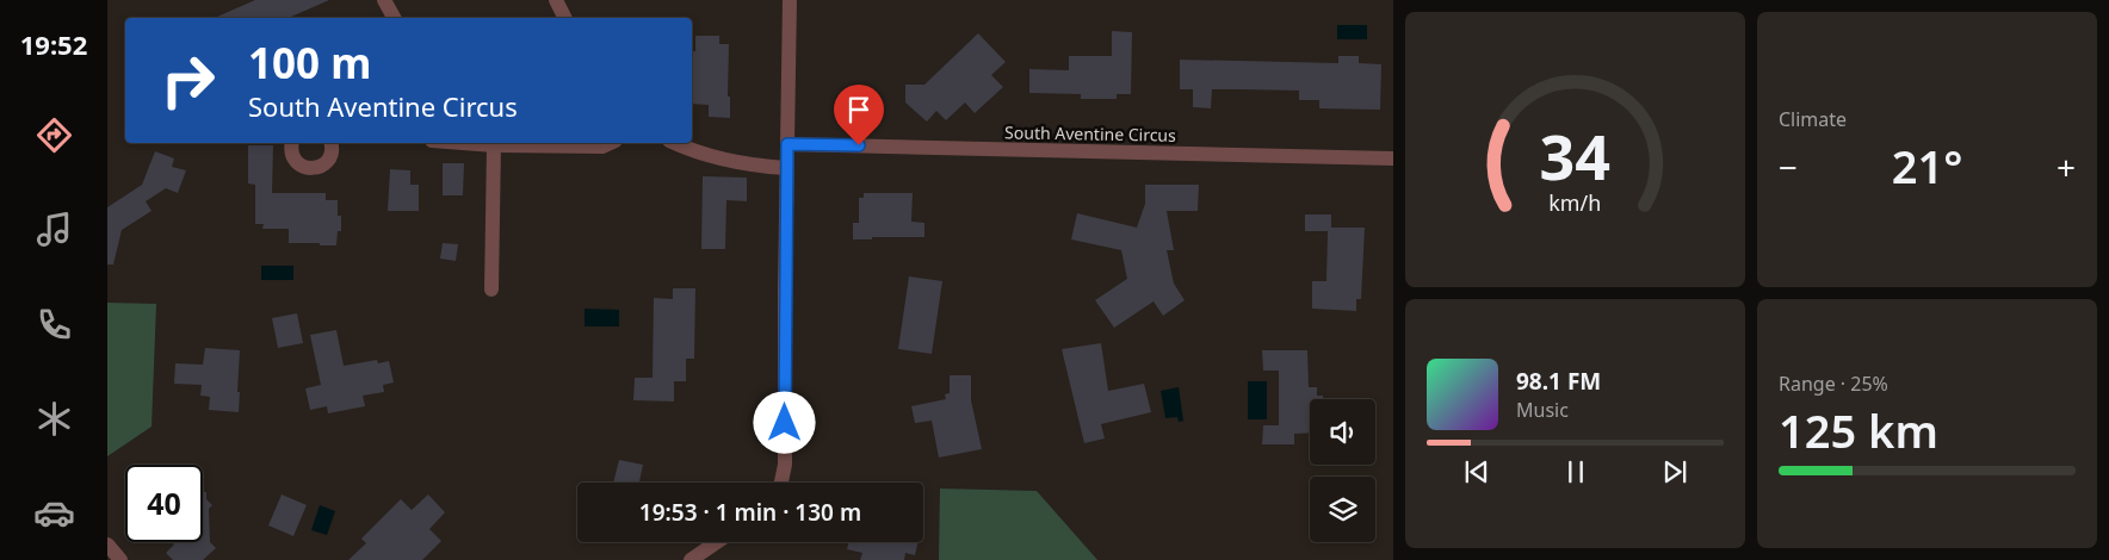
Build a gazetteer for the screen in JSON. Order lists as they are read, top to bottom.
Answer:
{
  "streets": {
    "street": ["South Aventine Circus"]
  },
  "page": {
    "tabs": "19:52",
    "tile": [
      "Climate",
      ["Range · 25%", "125 km"]
    ],
    "turn": ["100 m", "South Aventine Circus"],
    "heat": ["−", "21°", "+"],
    "song": ["98.1 FM", "Music"],
    "limit": "40",
    "trip": "19:53 · 1 min · 130 m",
    "gauge": ["34", "km/h"]
  }
}
